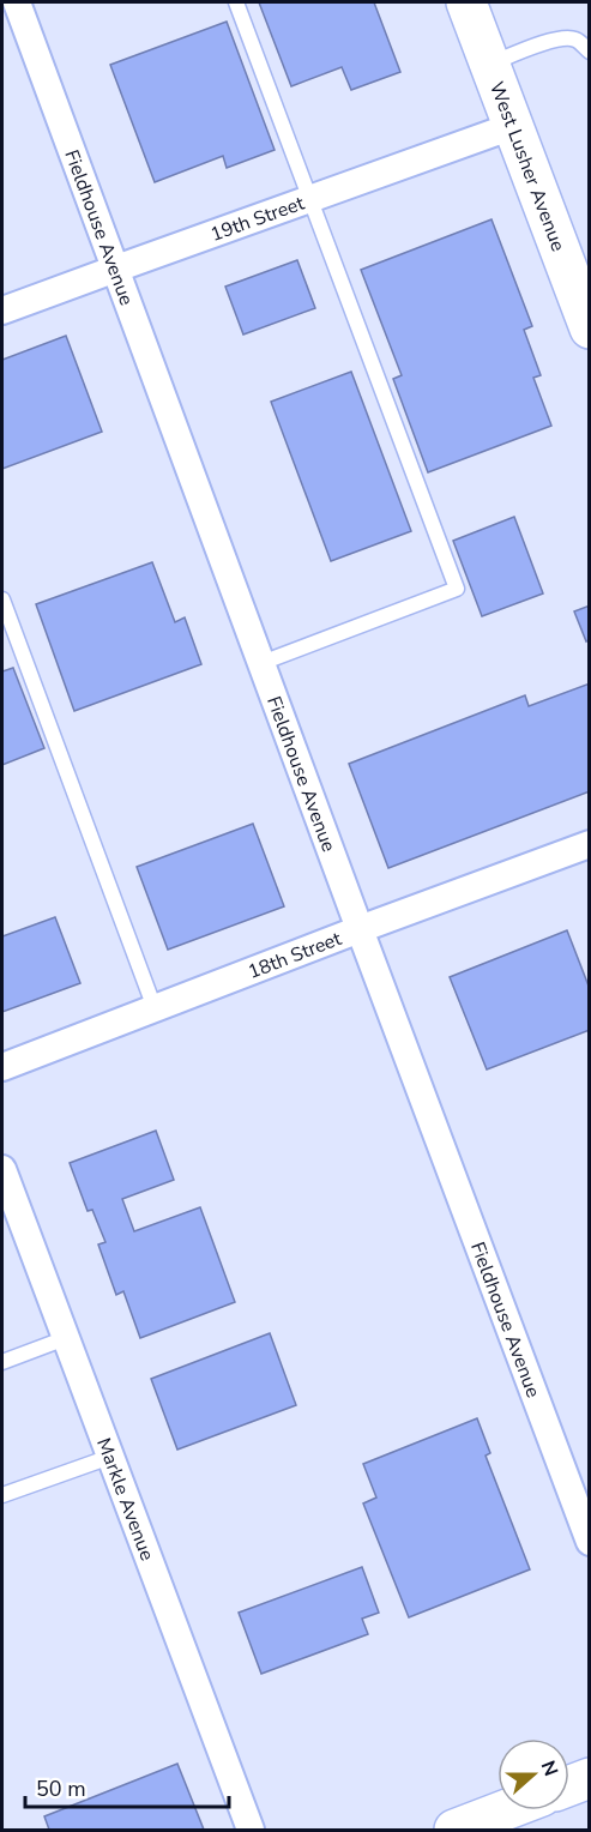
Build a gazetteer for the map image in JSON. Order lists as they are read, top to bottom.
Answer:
{
  "streets": {
    "main road": ["West Lusher Avenue"],
    "street": [
      "19th Street",
      "Fieldhouse Avenue",
      "18th Street",
      "Markle Avenue"
    ]
  },
  "crossings": [
    ["West Lusher Avenue", "19th Street"],
    ["19th Street", "Fieldhouse Avenue"],
    ["Fieldhouse Avenue", "18th Street"]
  ],
  "scale_bar": "50 m",
  "north": "right"
}
